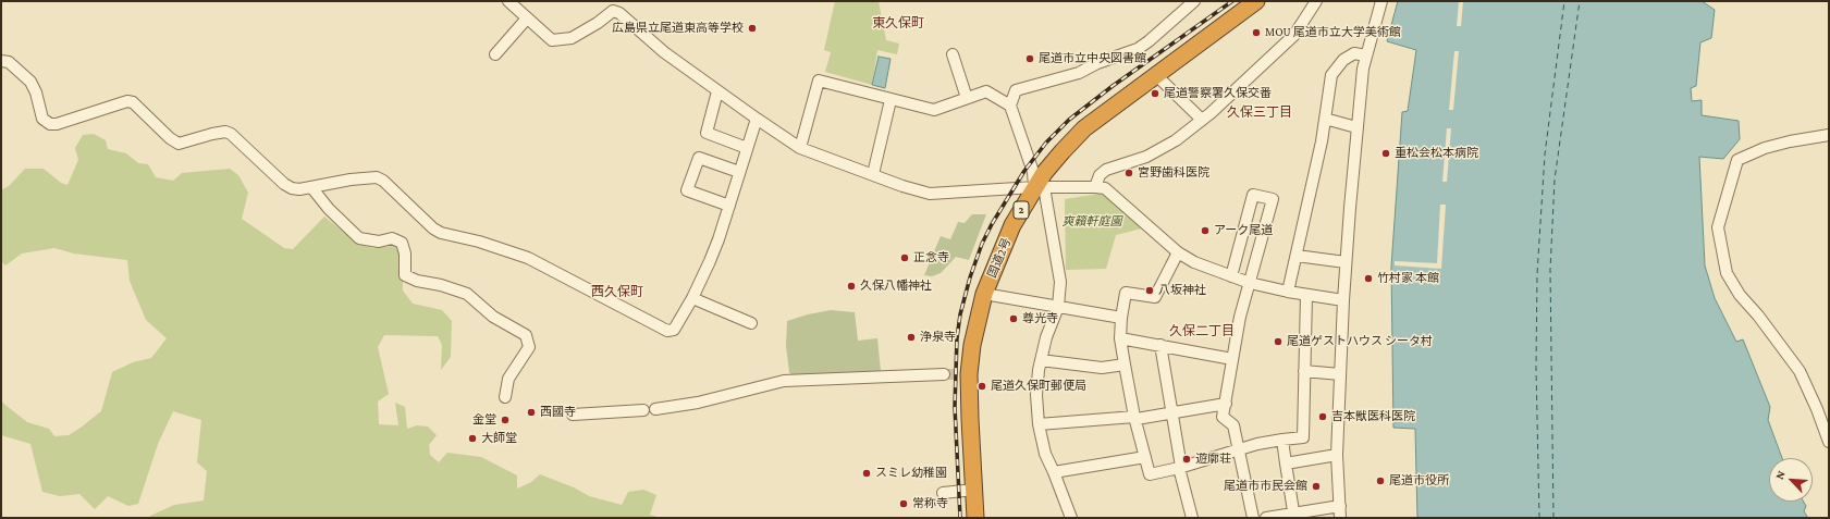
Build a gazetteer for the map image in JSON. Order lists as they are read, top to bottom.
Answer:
{
  "streets": {
    "highway": ["2", "国道2号"]
  },
  "districts": [
    "東久保町",
    "久保三丁目",
    "西久保町",
    "久保二丁目"
  ],
  "parks": ["爽籟軒庭園"],
  "places": [
    "広島県立尾道東高等学校",
    "MOU 尾道市立大学美術館",
    "尾道市立中央図書館",
    "尾道警察署久保交番",
    "重松会松本病院",
    "宮野歯科医院",
    "アーク尾道",
    "正念寺",
    "竹村家 本館",
    "久保八幡神社",
    "八坂神社",
    "尊光寺",
    "浄泉寺",
    "尾道ゲストハウス シータ村",
    "尾道久保町郵便局",
    "西國寺",
    "吉本獣医科医院",
    "金堂",
    "大師堂",
    "遊廓荘",
    "スミレ幼稚園",
    "尾道市役所",
    "尾道市市民会館",
    "常称寺"
  ],
  "north": "top left"
}
